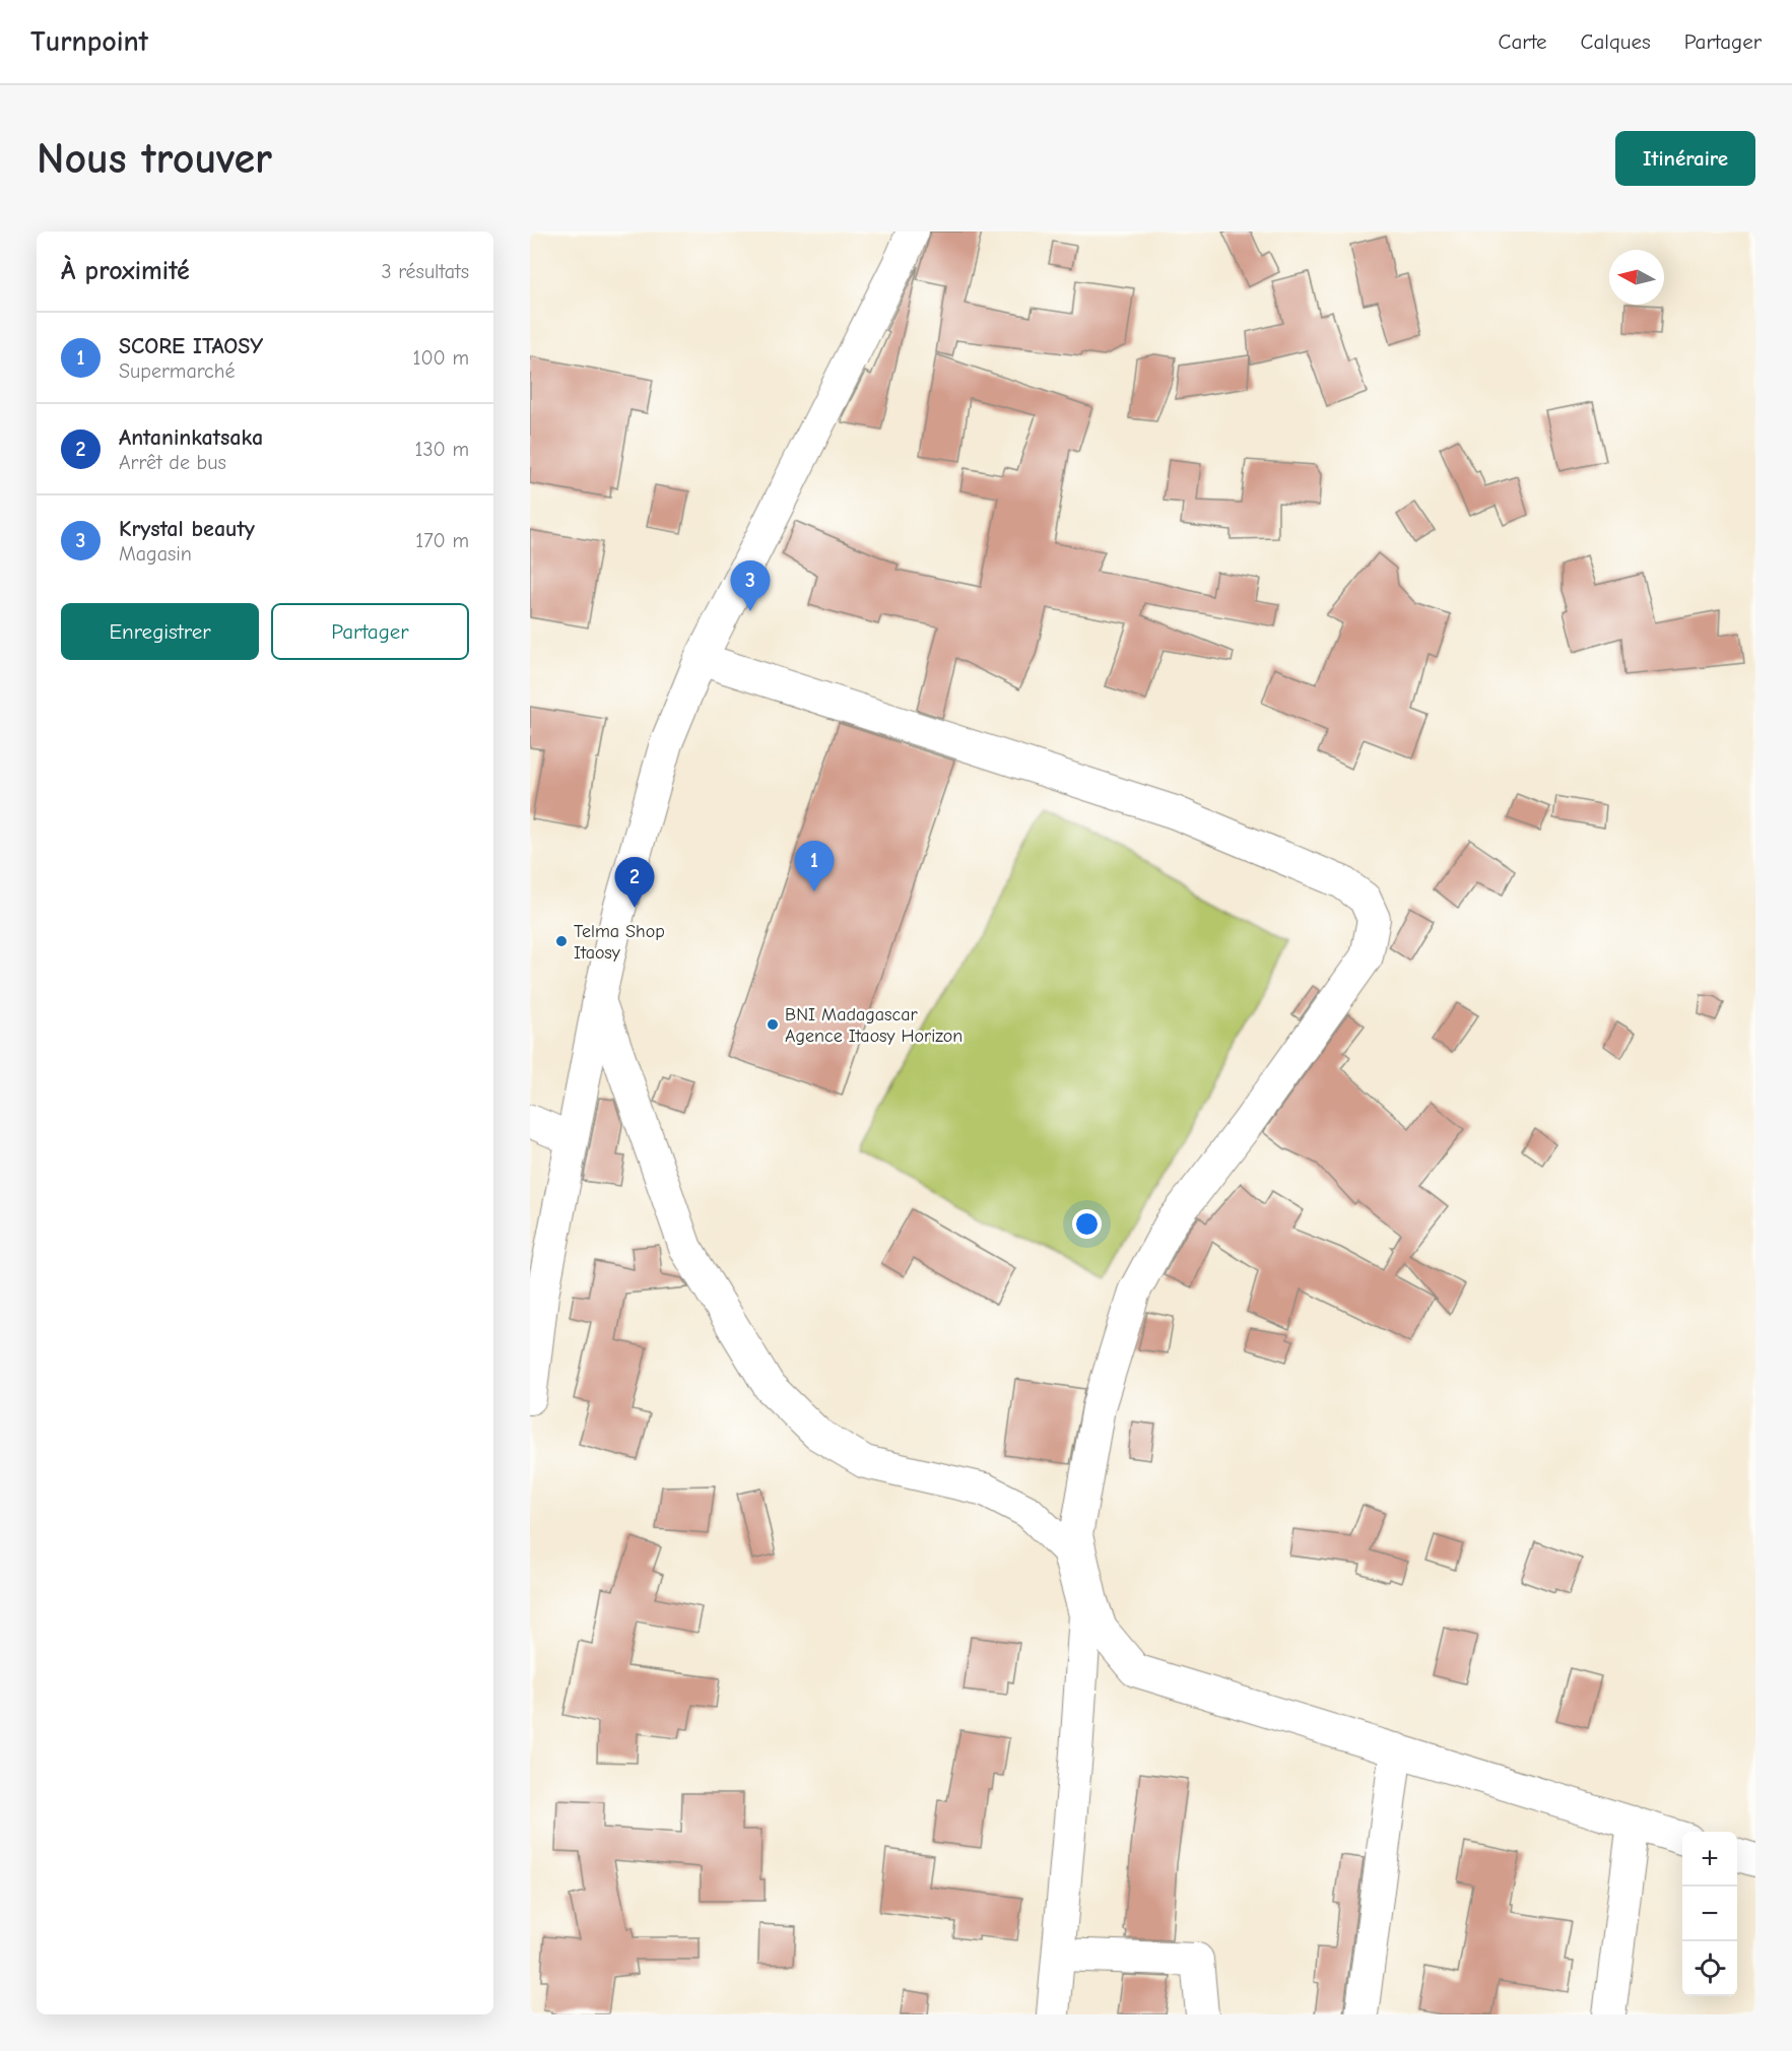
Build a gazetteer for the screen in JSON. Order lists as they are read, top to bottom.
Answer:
{
  "places": ["Telma Shop Itaosy", "BNI Madagascar Agence Itaosy Horizon"],
  "north": "left",
  "page": {
    "header": "Turnpoint",
    "nav": ["Carte", "Calques", "Partager"],
    "buttons": [
      "Itinéraire",
      ["Enregistrer", "Partager"]
    ],
    "title": "Nous trouver",
    "heading": ["À proximité", "3 résultats"],
    "list": [
      {
        "mark": "1",
        "name": "SCORE ITAOSY",
        "note": "Supermarché",
        "value": "100 m"
      },
      {
        "mark": "2",
        "name": "Antaninkatsaka",
        "note": "Arrêt de bus",
        "value": "130 m"
      },
      {
        "mark": "3",
        "name": "Krystal beauty",
        "note": "Magasin",
        "value": "170 m"
      }
    ],
    "pins": ["3", "1", "2"],
    "map_buttons": ["+", "−"]
  }
}
